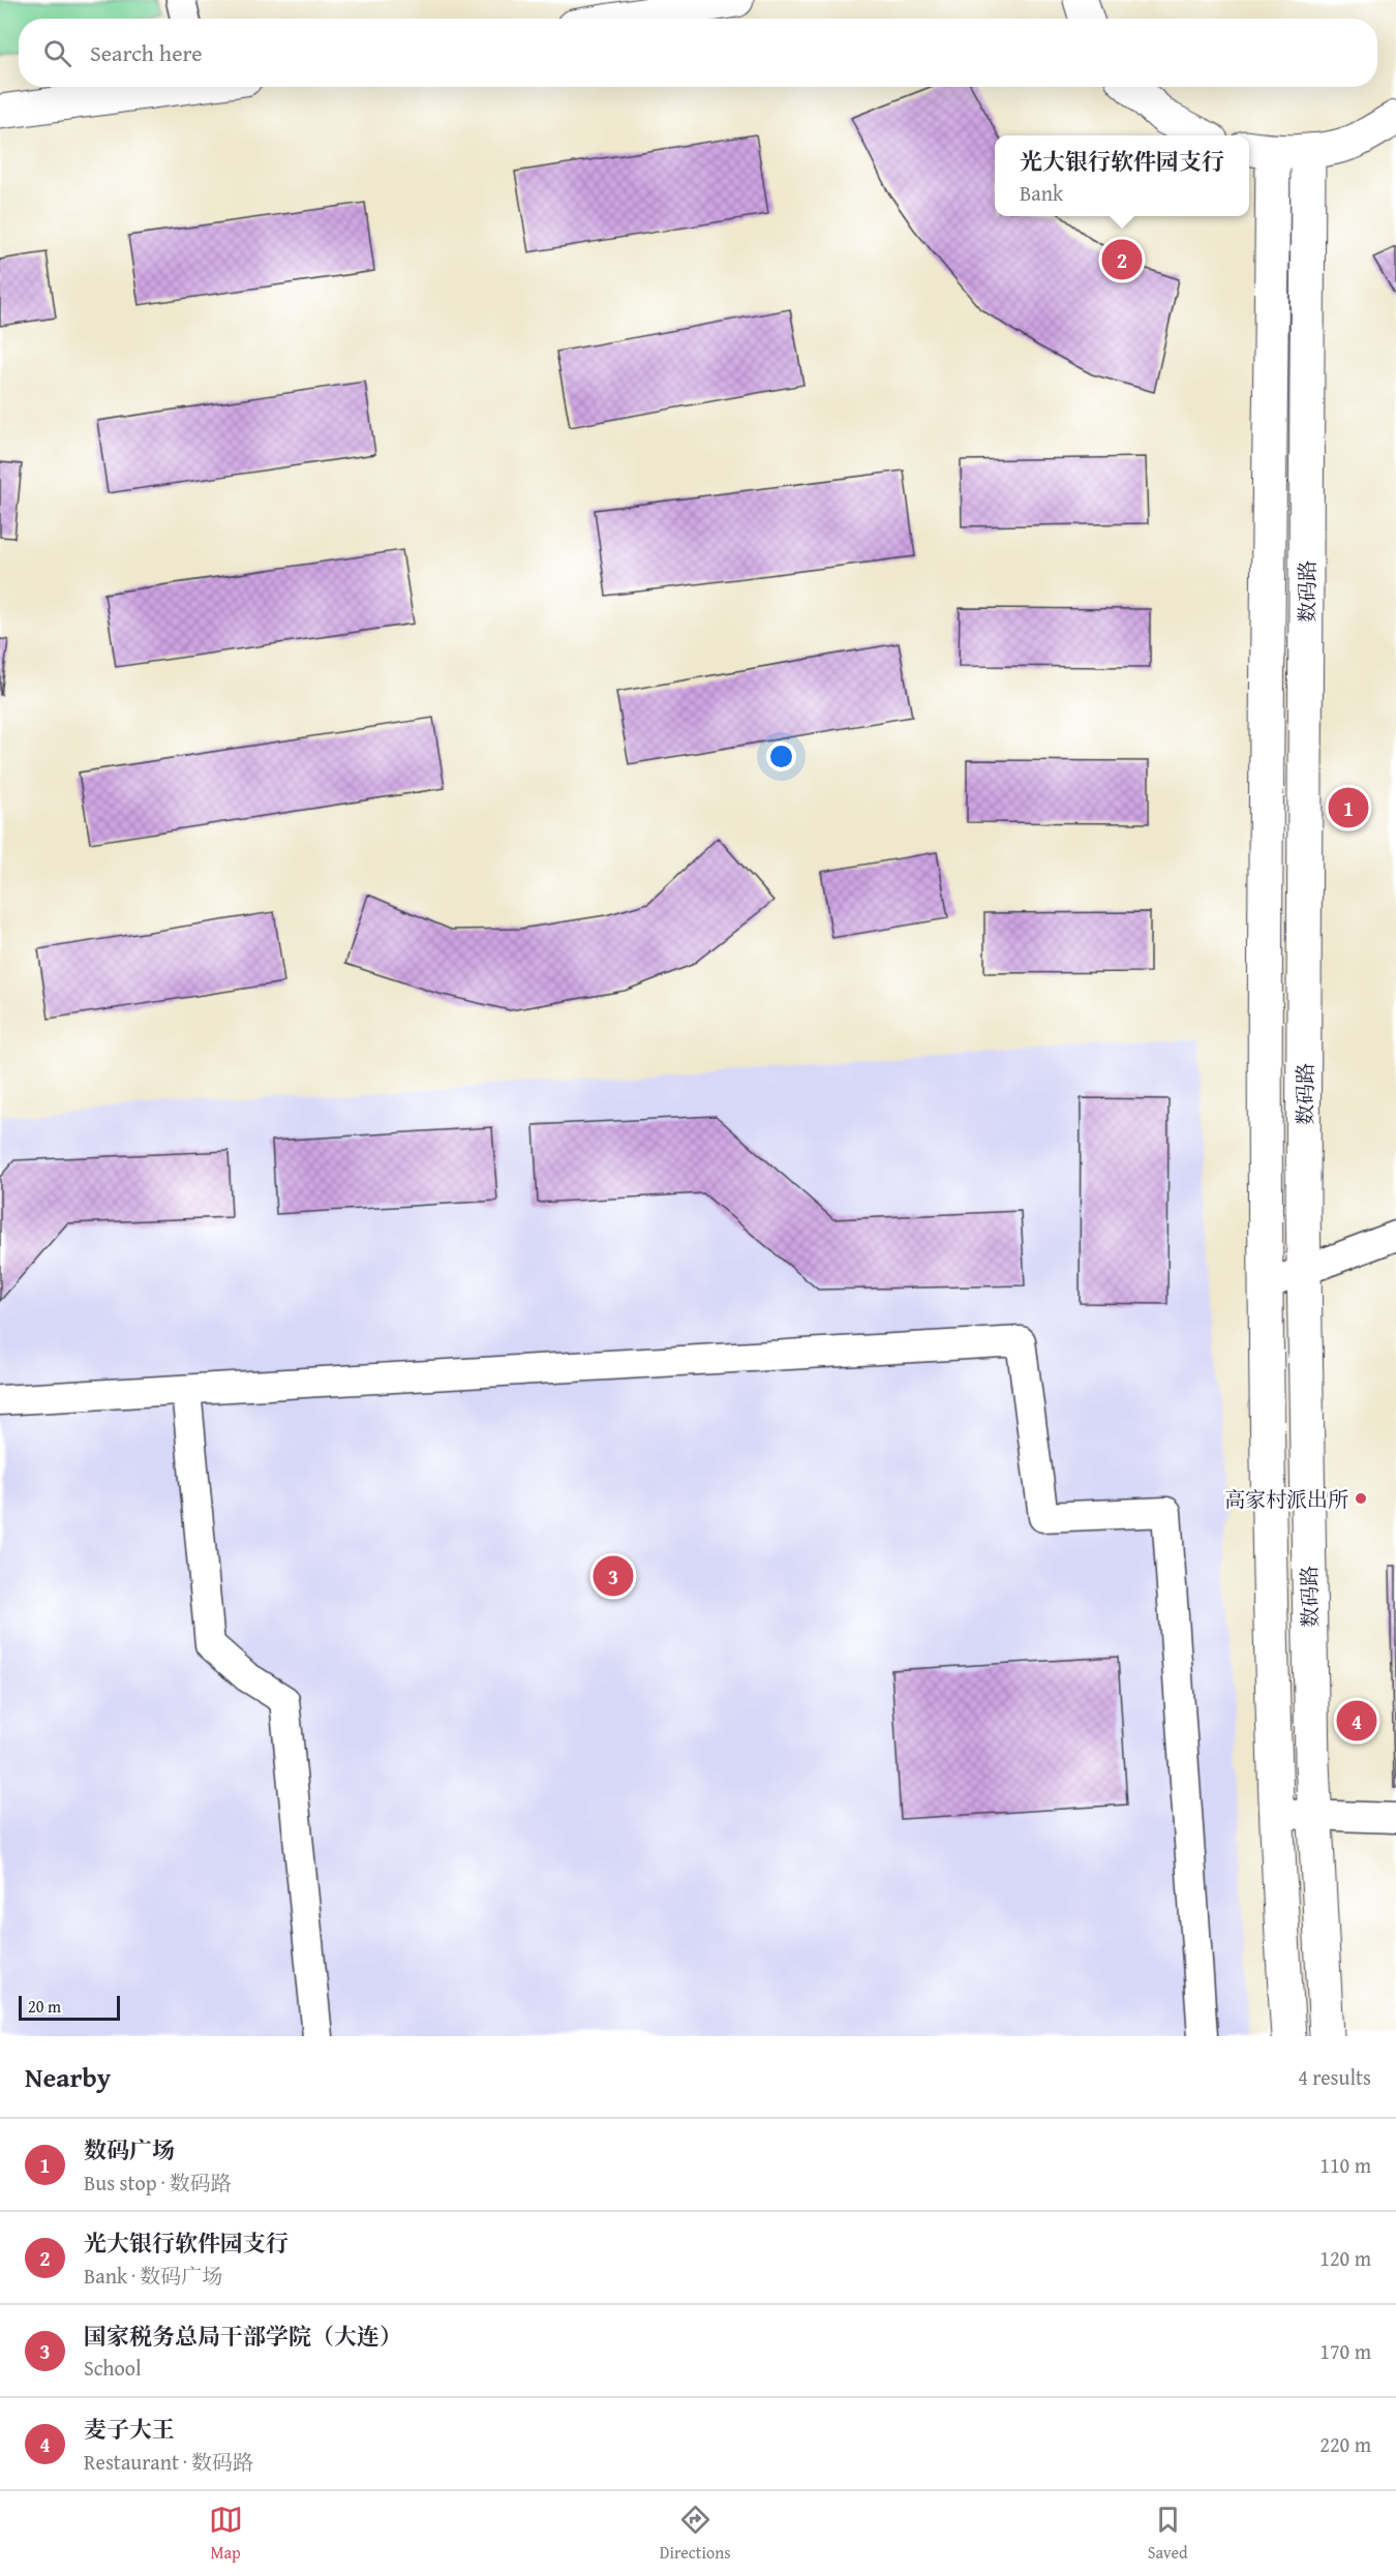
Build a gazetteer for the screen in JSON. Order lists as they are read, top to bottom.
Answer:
{
  "streets": {
    "main road": ["数码路"]
  },
  "places": ["高家村派出所"],
  "scale_bar": "20 m",
  "page": {
    "search": "Search here",
    "popup": ["光大银行软件园支行", "Bank"],
    "pins": [
      "2",
      "1",
      "3",
      "4"
    ],
    "scale": "20 m",
    "heading": ["Nearby", "4 results"],
    "list": [
      {
        "mark": "1",
        "name": "数码广场",
        "note": "Bus stop · 数码路",
        "value": "110 m"
      },
      {
        "mark": "2",
        "name": "光大银行软件园支行",
        "note": "Bank · 数码广场",
        "value": "120 m"
      },
      {
        "mark": "3",
        "name": "国家税务总局干部学院（大连）",
        "note": "School",
        "value": "170 m"
      },
      {
        "mark": "4",
        "name": "麦子大王",
        "note": "Restaurant · 数码路",
        "value": "220 m"
      }
    ],
    "nav": ["Map", "Directions", "Saved"]
  }
}
